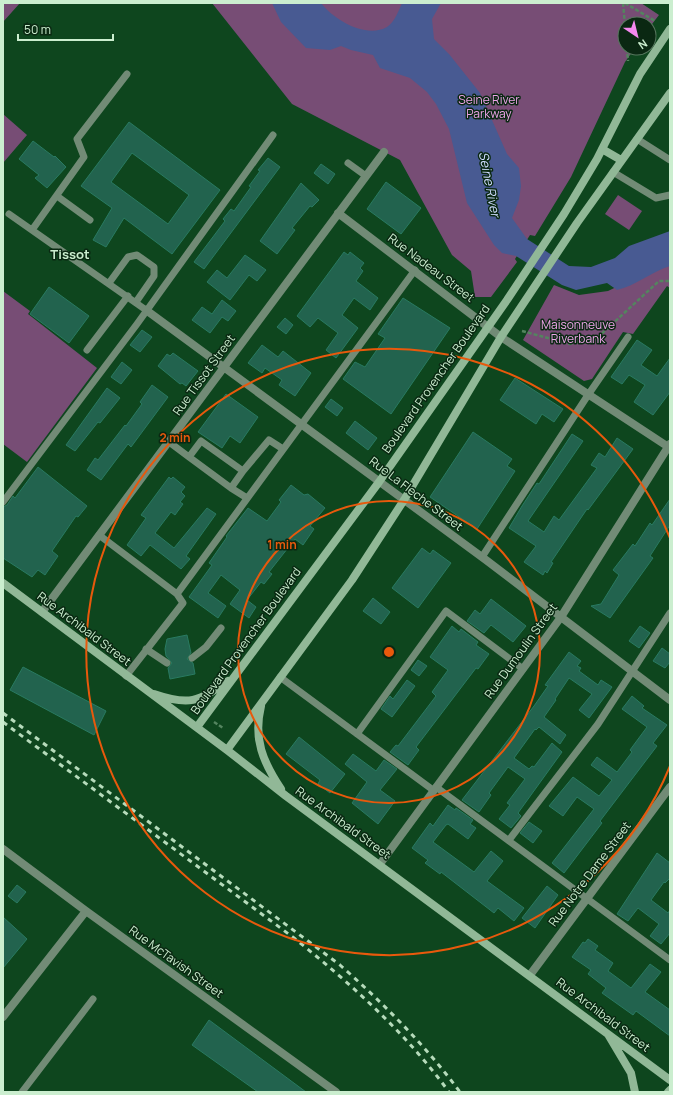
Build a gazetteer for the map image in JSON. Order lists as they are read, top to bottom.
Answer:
{
  "streets": {
    "main road": ["Boulevard Provencher Boulevard", "Rue Archibald Street"],
    "street": [
      "Rue Nadeau Street",
      "Rue Tissot Street",
      "Rue La Fleche Street",
      "Rue Dumoulin Street",
      "Rue Notre Dame Street",
      "Rue McTavish Street"
    ]
  },
  "crossings": [
    ["Rue Nadeau Street", "Rue Tissot Street"],
    ["Rue Nadeau Street", "Boulevard Provencher Boulevard"],
    ["Rue Nadeau Street", "Rue Dumoulin Street"],
    ["Rue Tissot Street", "Rue La Fleche Street"],
    ["Rue Tissot Street", "Rue Archibald Street"],
    ["Boulevard Provencher Boulevard", "Rue La Fleche Street"],
    ["Boulevard Provencher Boulevard", "Rue Archibald Street"],
    ["Rue La Fleche Street", "Rue Dumoulin Street"],
    ["Rue Archibald Street", "Rue Dumoulin Street"],
    ["Rue Archibald Street", "Rue Notre Dame Street"]
  ],
  "districts": ["Tissot"],
  "water": ["Seine River"],
  "parks": ["Seine River Parkway", "Maisonneuve Riverbank"],
  "scale_bar": "50 m",
  "north": "bottom right",
  "rings": ["2 min", "1 min"]
}
